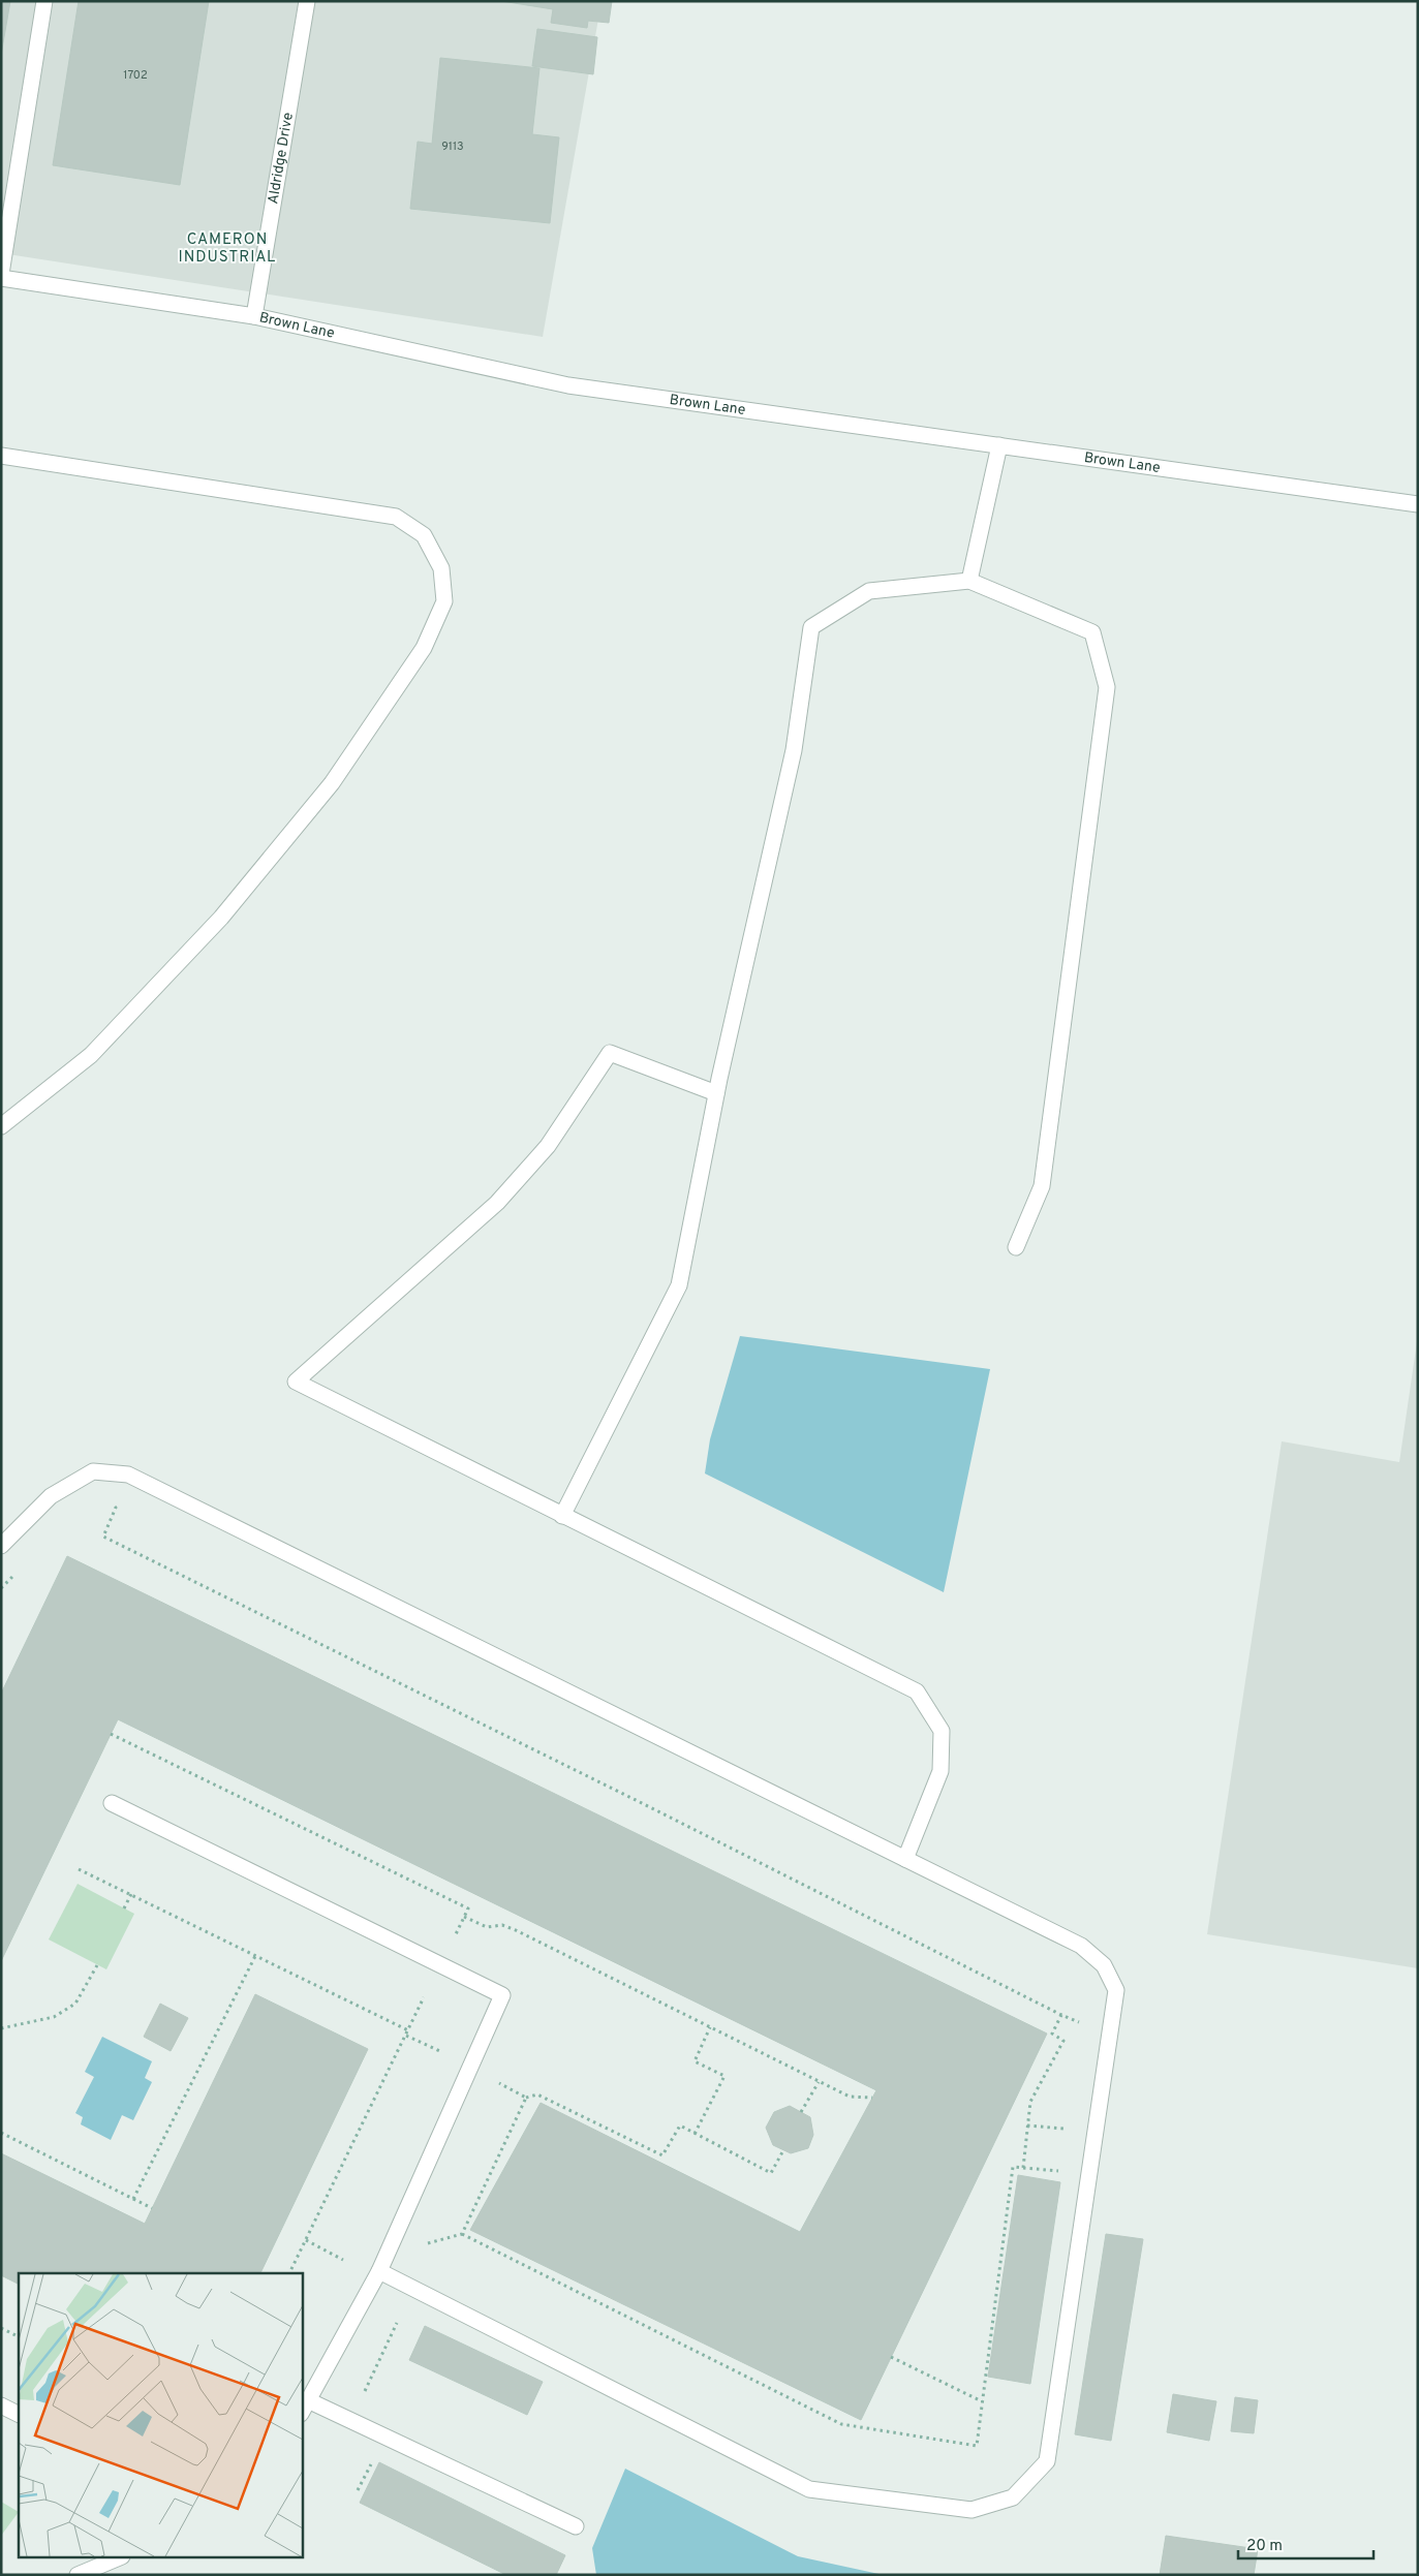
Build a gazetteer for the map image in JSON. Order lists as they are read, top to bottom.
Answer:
{
  "streets": {
    "street": ["Aldridge Drive", "Brown Lane"]
  },
  "crossings": [
    ["Aldridge Drive", "Brown Lane"]
  ],
  "districts": ["CAMERON INDUSTRIAL"],
  "house_numbers": ["1702", "9113"],
  "scale_bar": "20 m"
}
